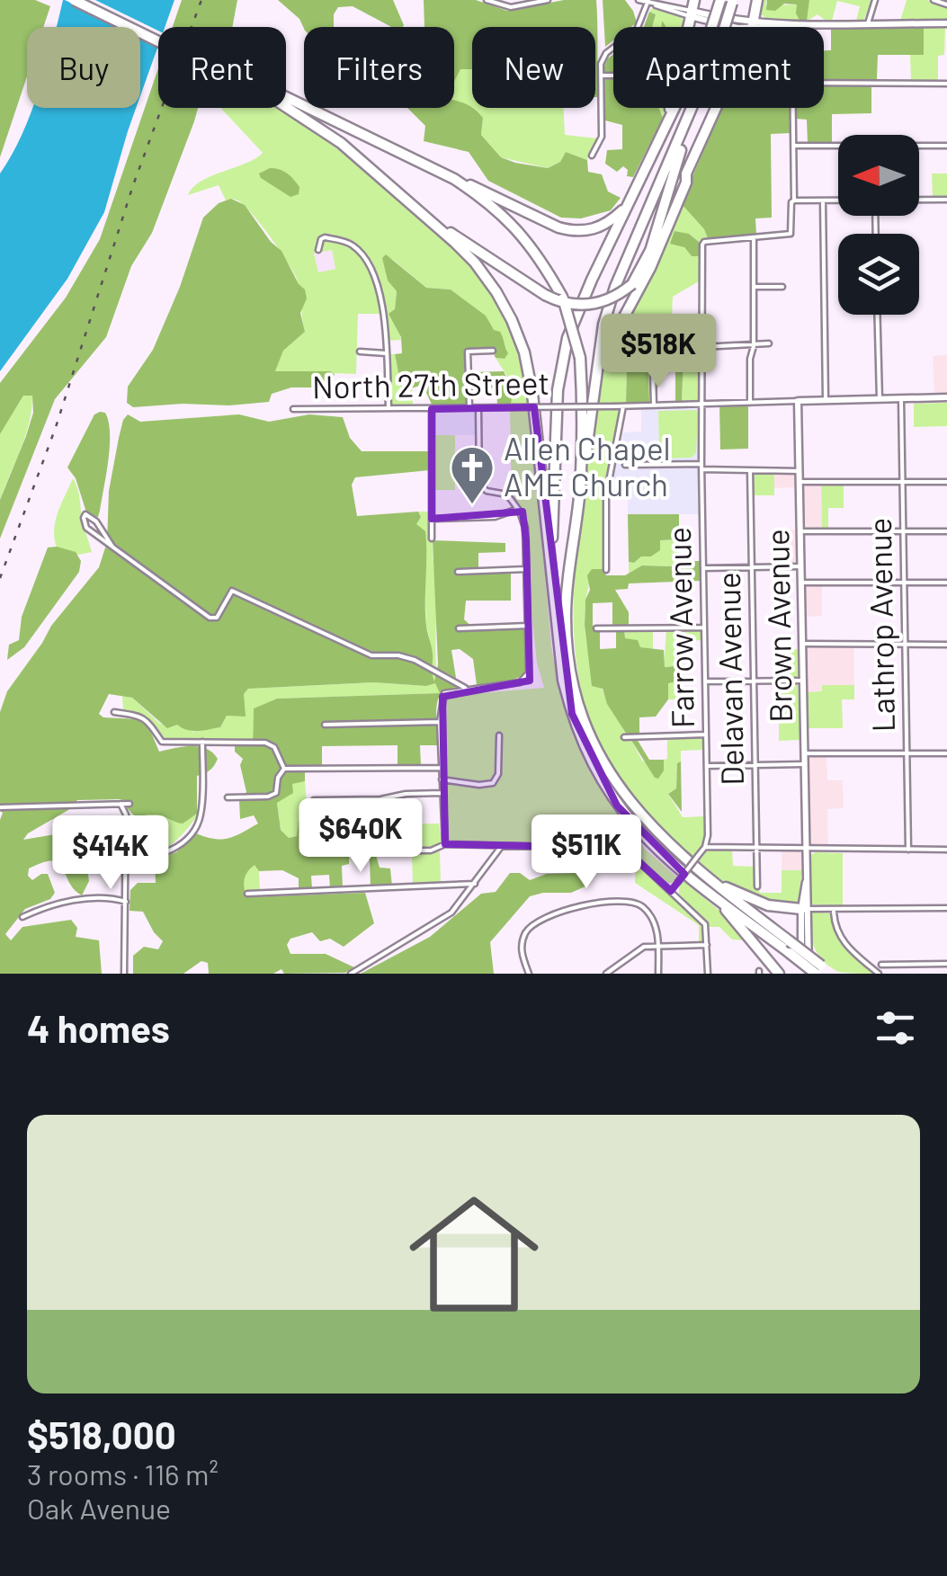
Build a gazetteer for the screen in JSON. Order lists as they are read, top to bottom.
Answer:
{
  "streets": {
    "main road": ["North 27th Street", "Brown Avenue"],
    "street": ["Lathrop Avenue", "Farrow Avenue", "Delavan Avenue"]
  },
  "crossings": [
    ["North 27th Street", "Lathrop Avenue"],
    ["North 27th Street", "Brown Avenue"],
    ["North 27th Street", "Farrow Avenue"]
  ],
  "places": {
    "church": ["Allen Chapel AME Church"]
  },
  "north": "left",
  "page": {
    "chip": [
      "Buy",
      "Rent",
      "Filters",
      "New",
      "Apartment"
    ],
    "price": [
      "$518K",
      "$640K",
      "$511K",
      "$414K"
    ],
    "heading": "4 homes",
    "list": [
      {
        "name": "$518,000",
        "note": "3 rooms · 116 m² · Oak Avenue"
      }
    ]
  }
}
